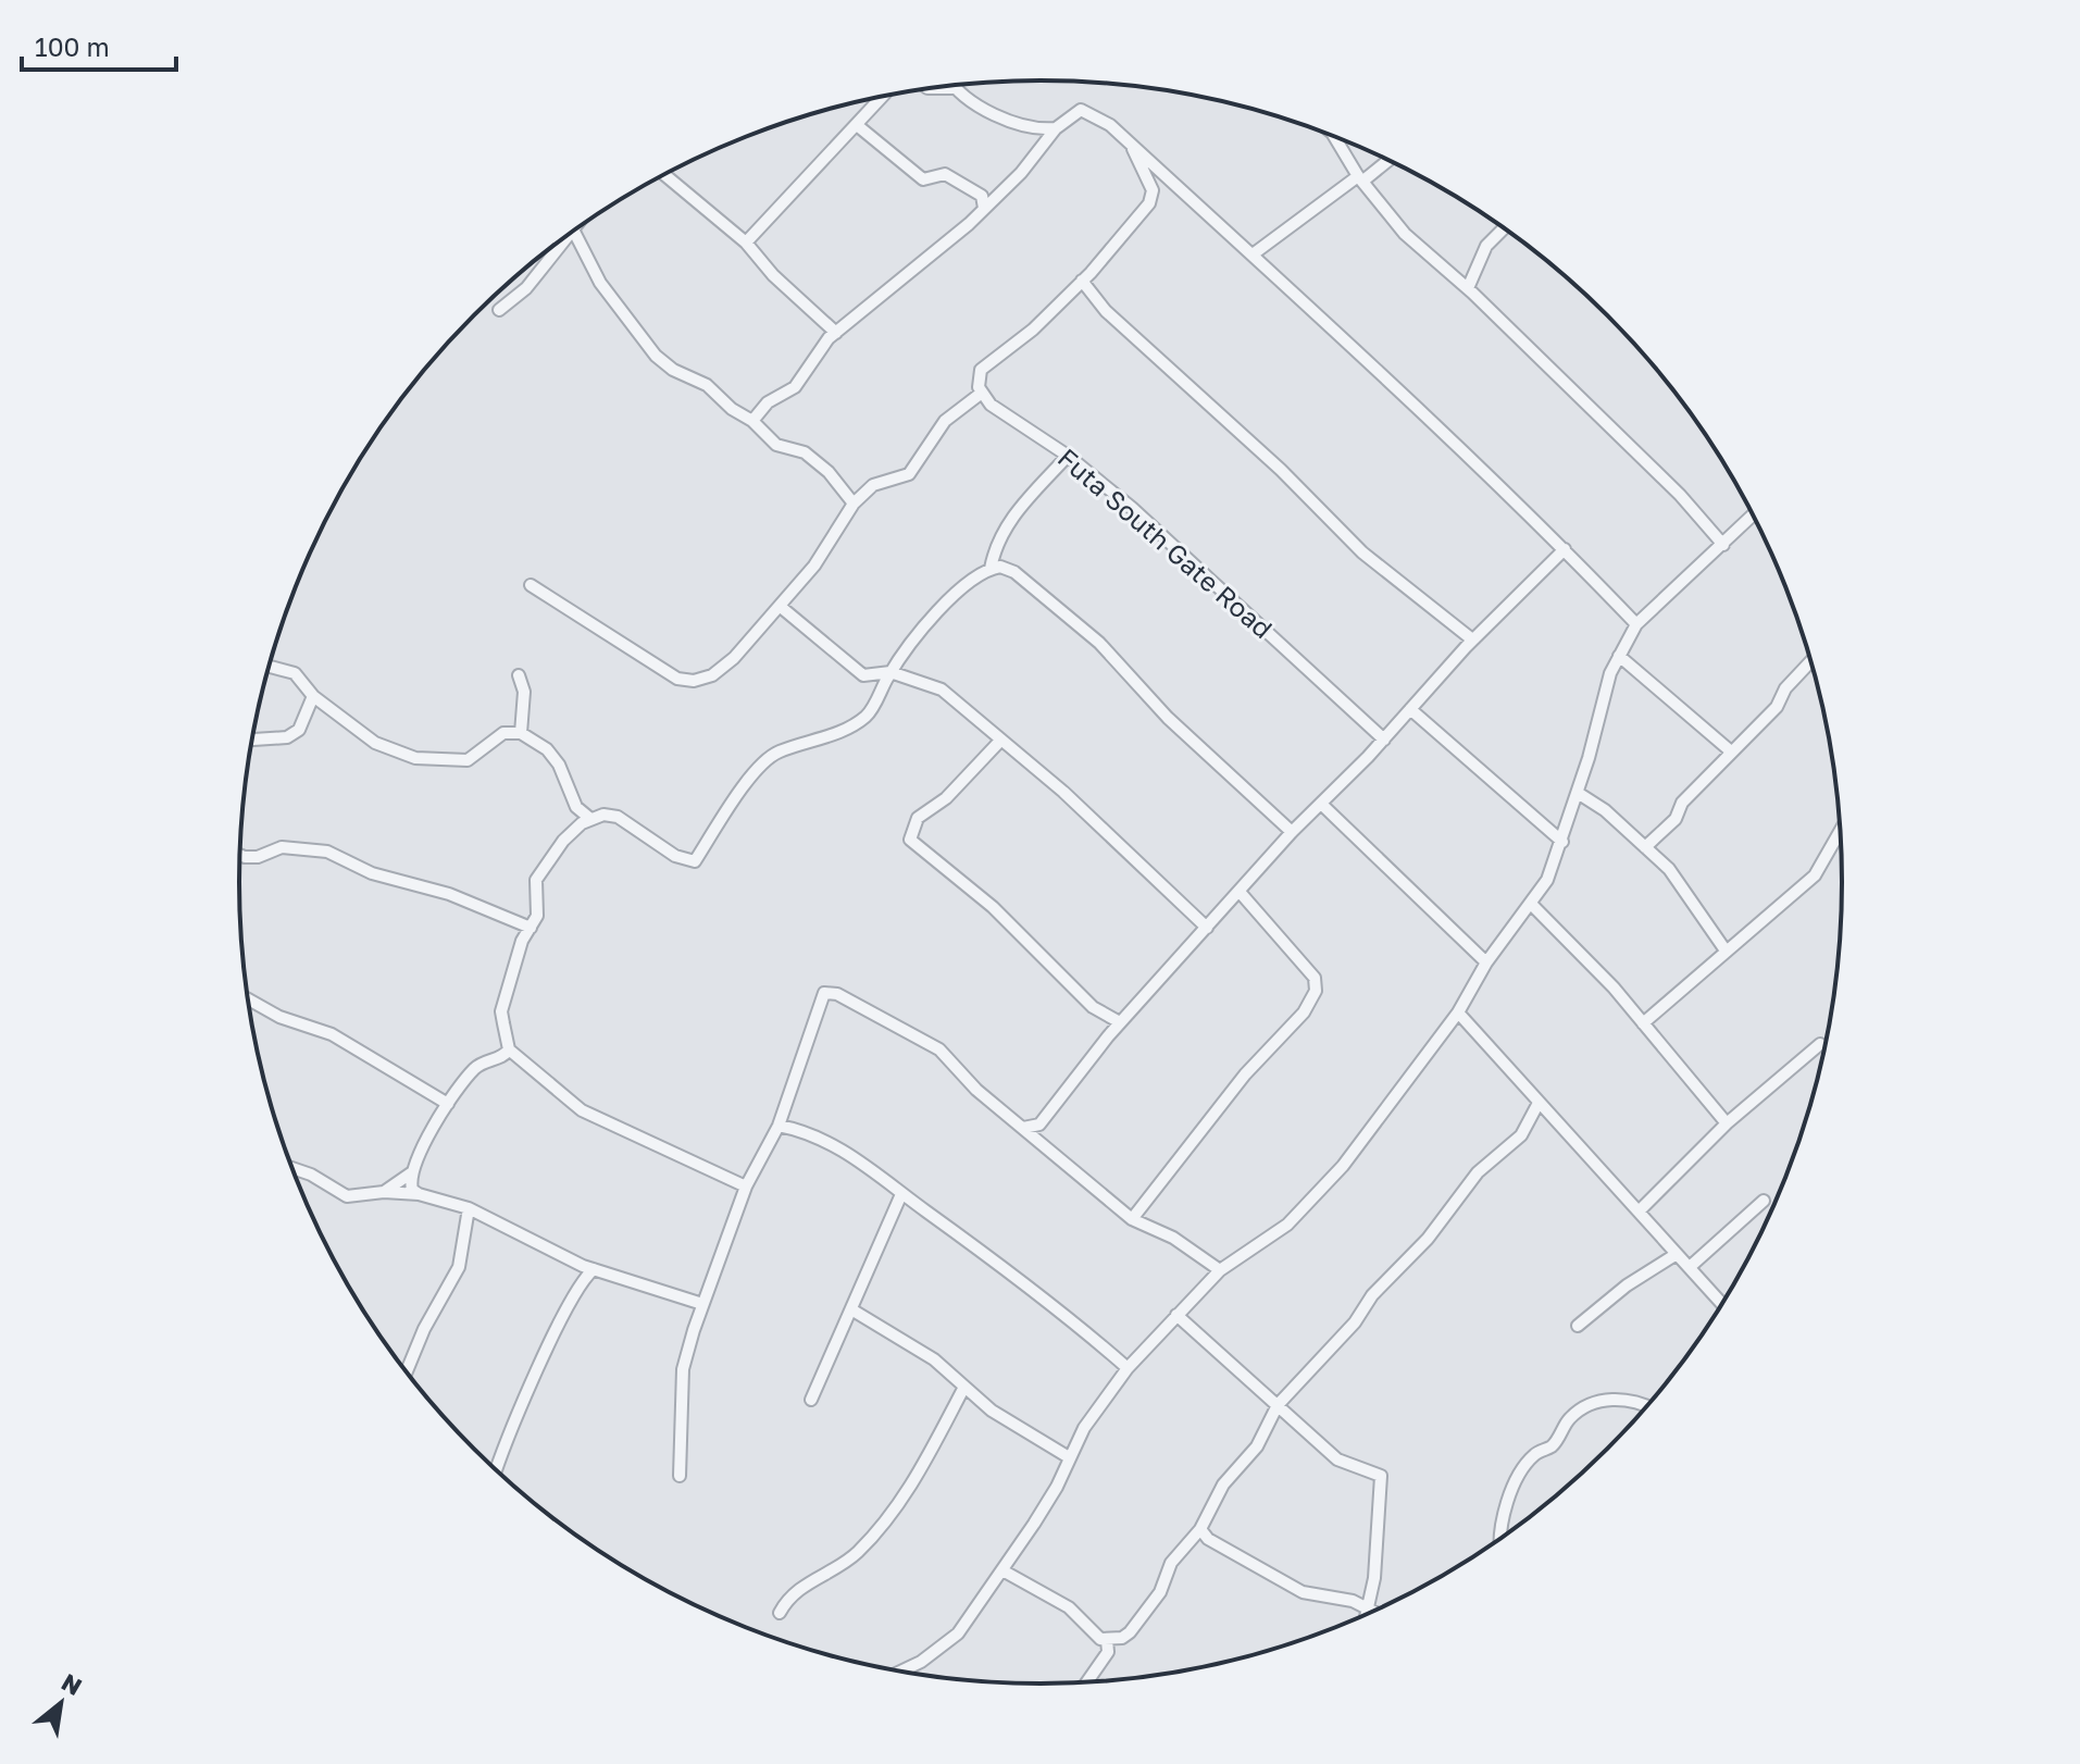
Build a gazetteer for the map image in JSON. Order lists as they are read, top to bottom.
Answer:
{
  "streets": {
    "street": ["Futa South Gate Road"]
  },
  "scale_bar": "100 m",
  "north": "top right"
}
